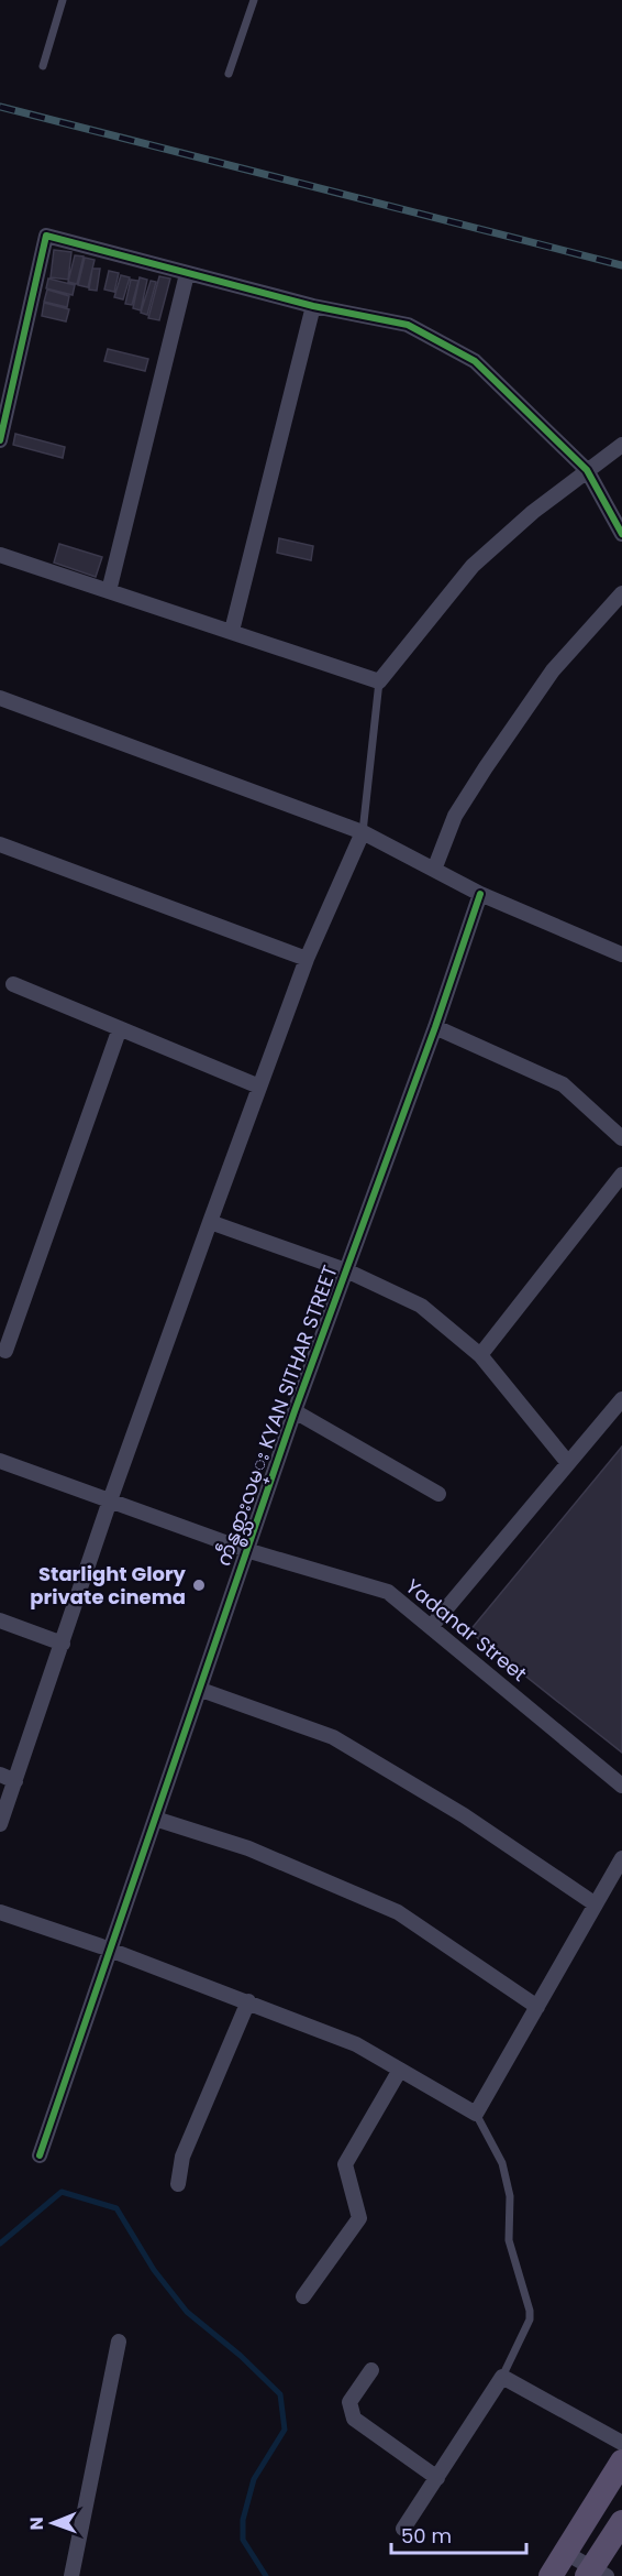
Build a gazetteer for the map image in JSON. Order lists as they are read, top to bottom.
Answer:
{
  "streets": {
    "street": ["ကဵန္စစ္သားလမ္း KYAN SITHAR STREET", "Yadanar Street"]
  },
  "crossings": [
    ["ကဵန္စစ္သားလမ္း KYAN SITHAR STREET", "Yadanar Street"]
  ],
  "places": ["Starlight Glory private cinema"],
  "scale_bar": "50 m",
  "north": "left"
}
